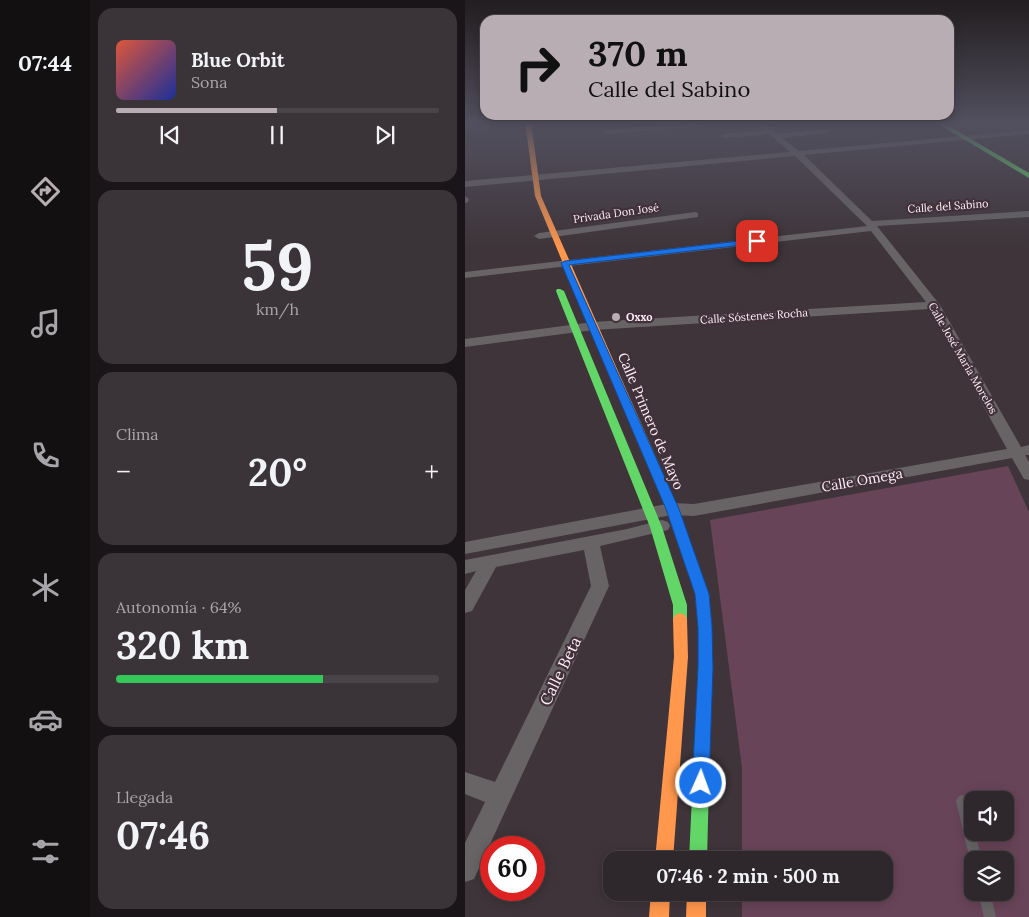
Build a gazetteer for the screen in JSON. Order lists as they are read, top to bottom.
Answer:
{
  "streets": {
    "main road": ["Calle Primero de Mayo"],
    "street": [
      "Calle del Sabino",
      "Privada Don José",
      "Calle Sóstenes Rocha",
      "Calle José María Morelos",
      "Calle Omega",
      "Calle Beta"
    ]
  },
  "crossings": [
    ["Calle del Sabino", "Calle José María Morelos"],
    ["Calle del Sabino", "Calle Primero de Mayo"],
    ["Privada Don José", "Calle Primero de Mayo"],
    ["Calle Sóstenes Rocha", "Calle José María Morelos"],
    ["Calle Sóstenes Rocha", "Calle Primero de Mayo"],
    ["Calle José María Morelos", "Calle Omega"],
    ["Calle Primero de Mayo", "Calle Omega"],
    ["Calle Omega", "Calle Beta"]
  ],
  "places": ["Oxxo"],
  "page": {
    "tabs": "07:44",
    "turn": ["370 m", "Calle del Sabino"],
    "song": ["Blue Orbit", "Sona"],
    "tile": [
      ["59", "km/h"],
      "Clima",
      ["Autonomía · 64%", "320 km"],
      ["Llegada", "07:46"]
    ],
    "heat": ["−", "20°", "+"],
    "limit": "60",
    "trip": "07:46 · 2 min · 500 m"
  }
}
